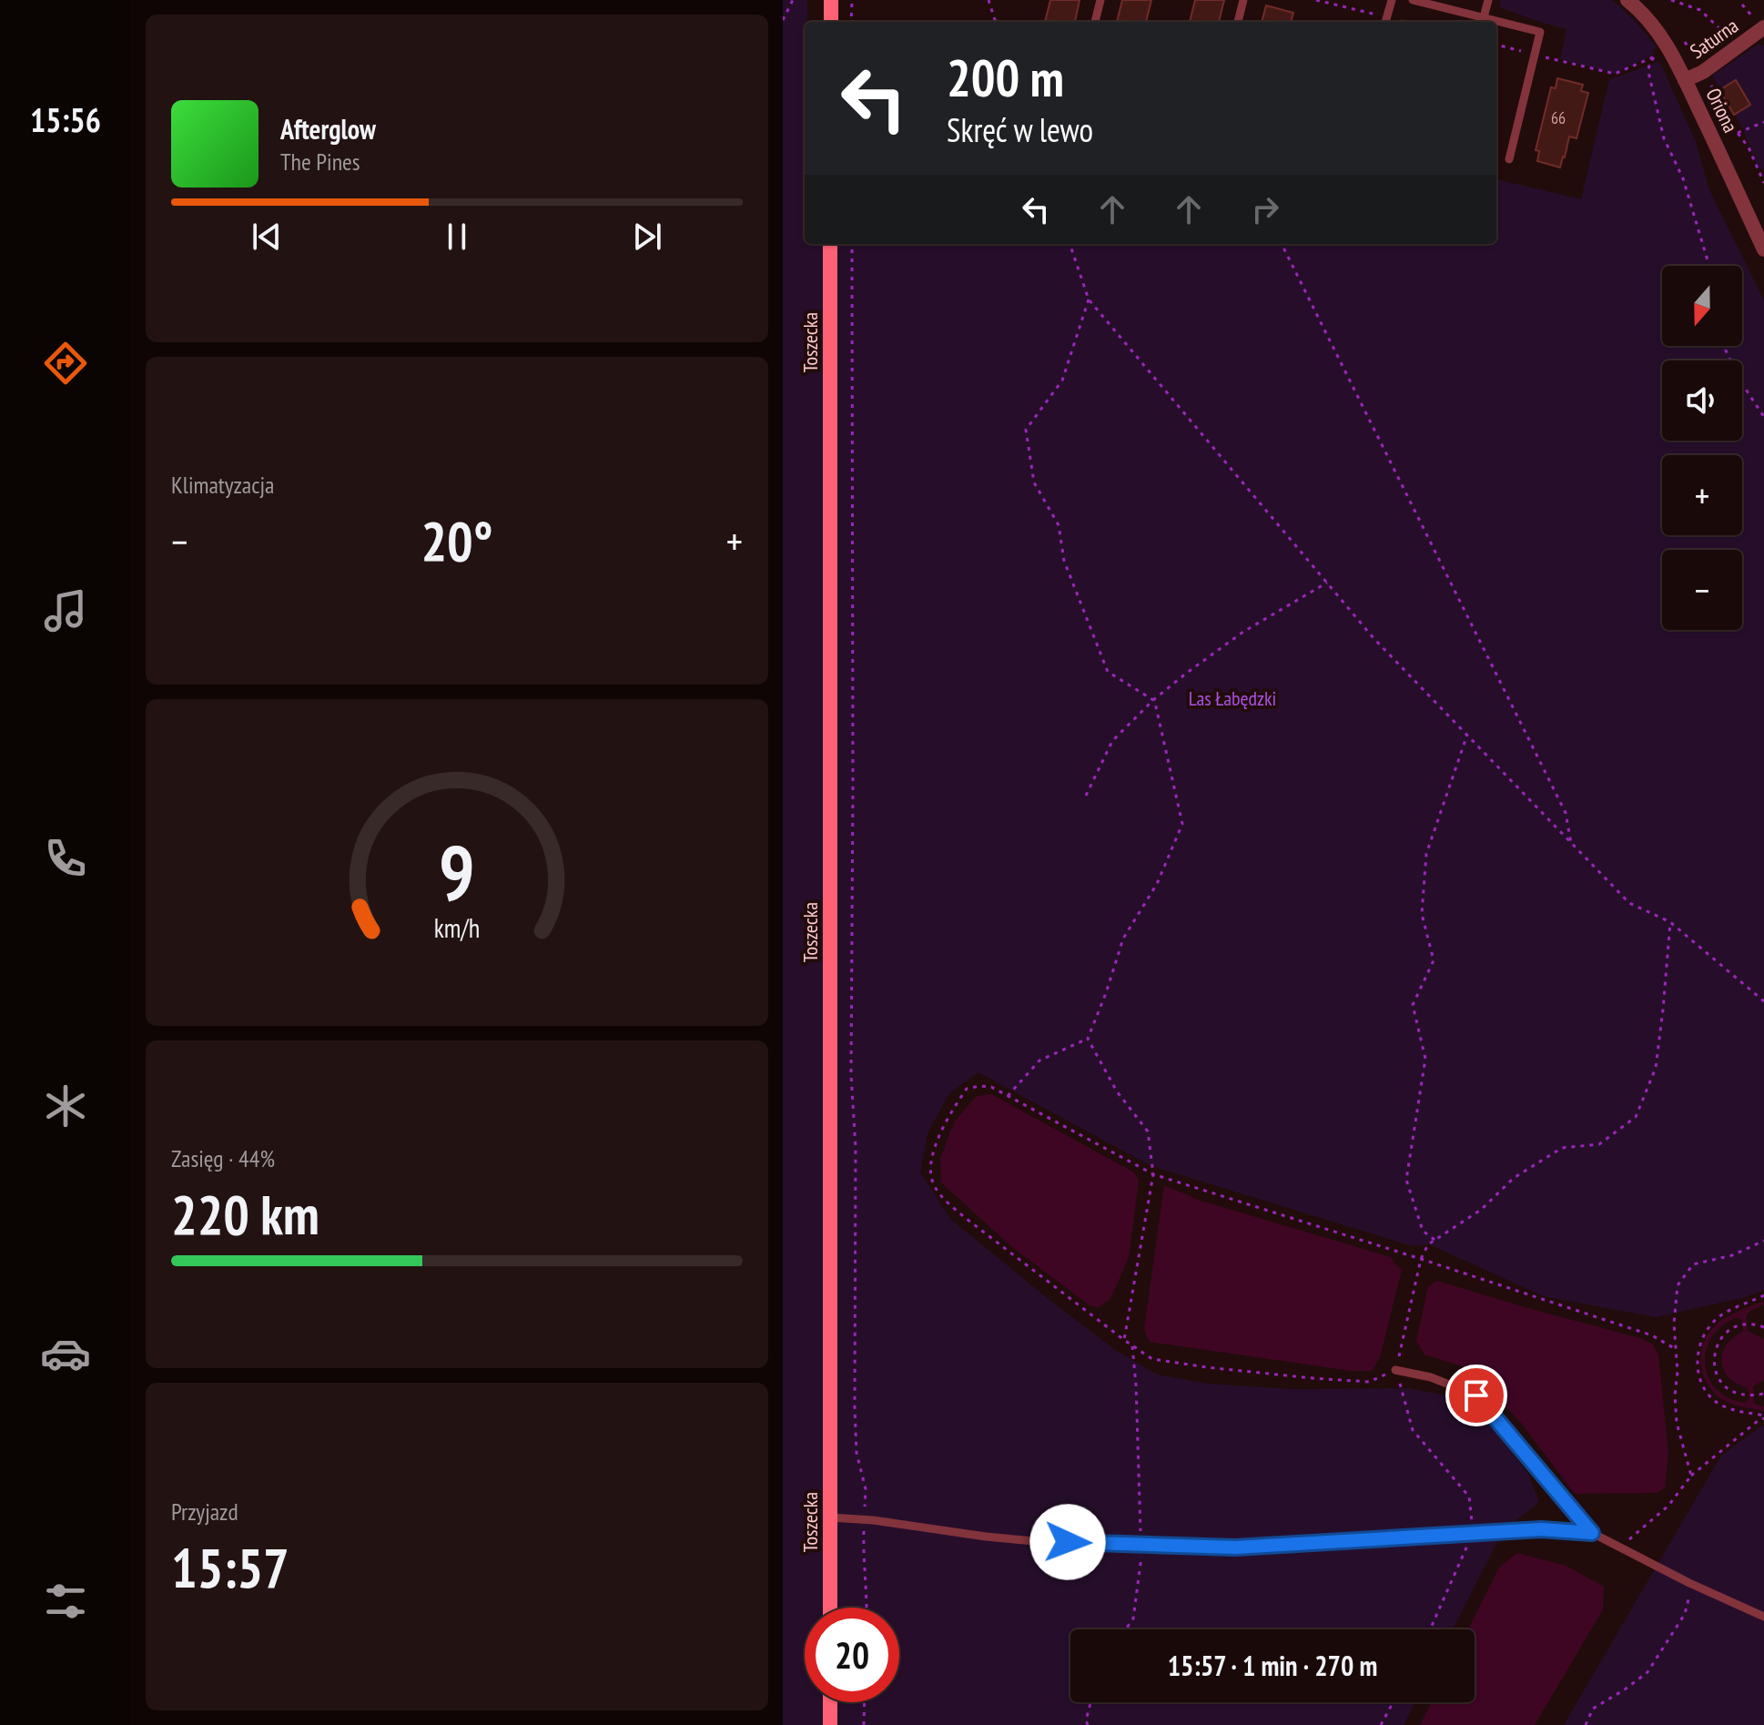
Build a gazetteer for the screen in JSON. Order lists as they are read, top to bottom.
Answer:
{
  "streets": {
    "main road": ["Toszecka"],
    "street": ["Saturna", "Oriona"]
  },
  "crossings": [
    ["Saturna", "Oriona"]
  ],
  "parks": ["Las Łabędzki"],
  "house_numbers": ["66"],
  "north": "bottom",
  "page": {
    "tabs": "15:56",
    "turn": ["200 m", "Skręć w lewo"],
    "song": ["Afterglow", "The Pines"],
    "map_buttons": ["+", "−"],
    "tile": [
      "Klimatyzacja",
      ["Zasięg · 44%", "220 km"],
      ["Przyjazd", "15:57"]
    ],
    "heat": ["−", "20°", "+"],
    "limit": "20",
    "trip": "15:57 · 1 min · 270 m",
    "gauge": ["9", "km/h"]
  }
}
